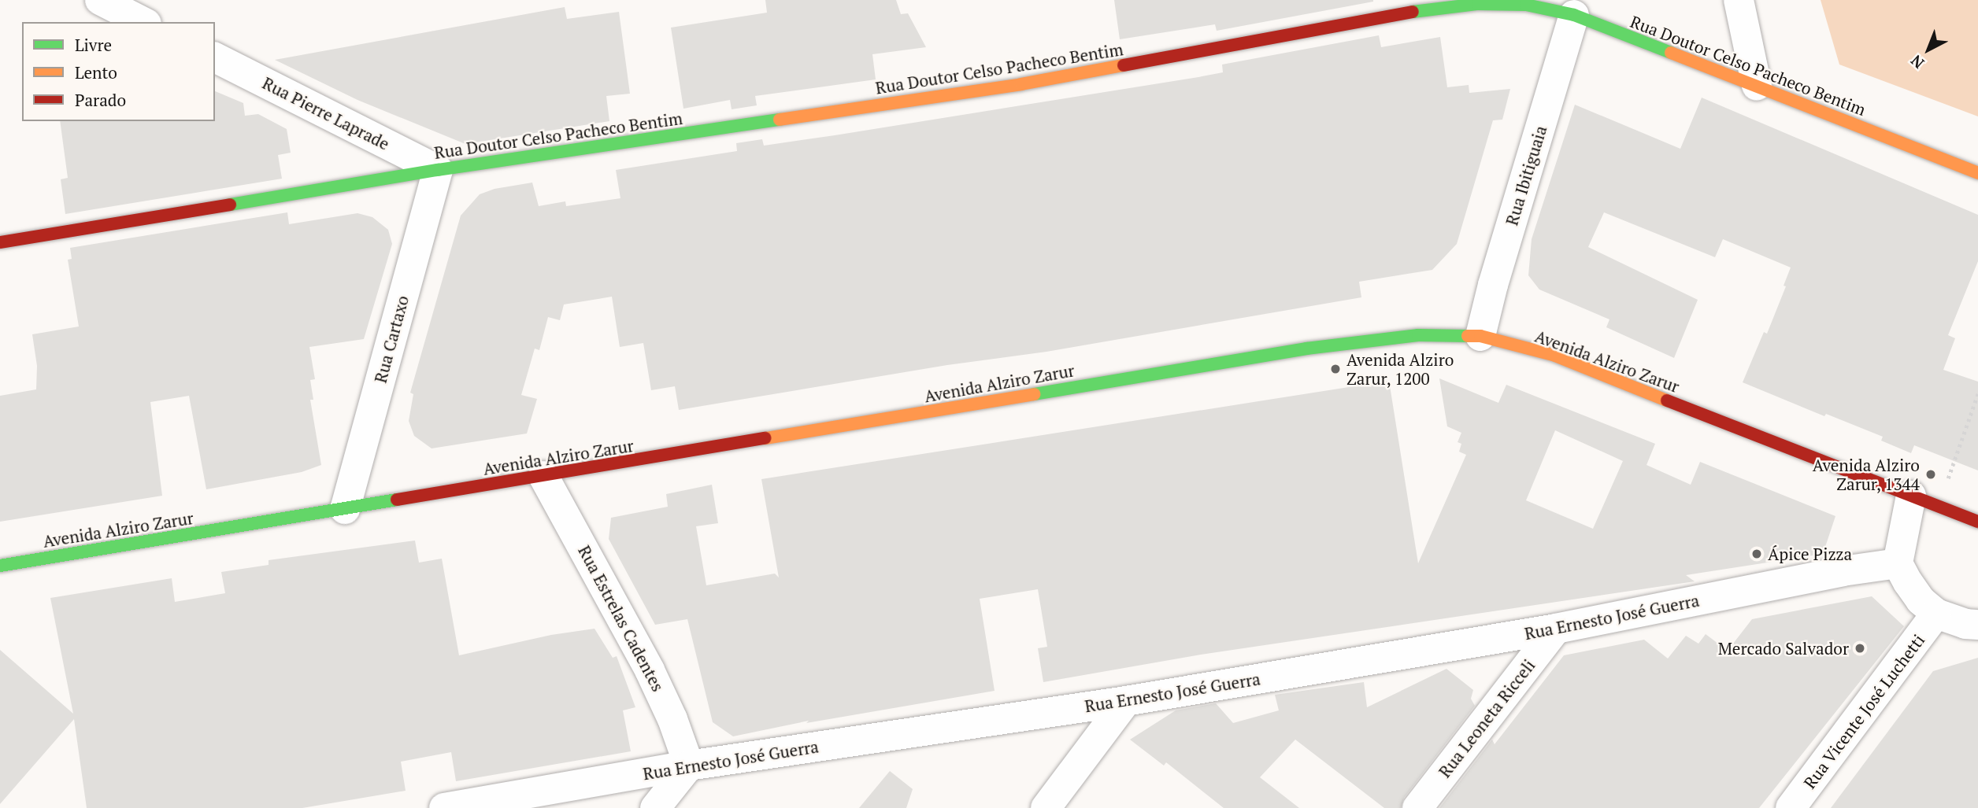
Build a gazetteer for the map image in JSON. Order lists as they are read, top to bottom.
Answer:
{
  "streets": {
    "street": [
      "Rua Doutor Celso Pacheco Bentim",
      "Rua Pierre Laprade",
      "Rua Ibitiguaia",
      "Rua Cartaxo",
      "Avenida Alziro Zarur",
      "Rua Ernesto José Guerra",
      "Rua Estrelas Cadentes",
      "Rua Vicente José Luchetti",
      "Rua Leoneta Ricceli"
    ]
  },
  "crossings": [
    ["Rua Doutor Celso Pacheco Bentim", "Rua Pierre Laprade"],
    ["Rua Doutor Celso Pacheco Bentim", "Rua Ibitiguaia"],
    ["Rua Doutor Celso Pacheco Bentim", "Rua Cartaxo"],
    ["Rua Pierre Laprade", "Rua Cartaxo"],
    ["Rua Ibitiguaia", "Avenida Alziro Zarur"],
    ["Rua Cartaxo", "Avenida Alziro Zarur"],
    ["Avenida Alziro Zarur", "Rua Estrelas Cadentes"],
    ["Rua Ernesto José Guerra", "Rua Estrelas Cadentes"],
    ["Rua Ernesto José Guerra", "Rua Leoneta Ricceli"]
  ],
  "places": [
    "Avenida Alziro Zarur, 1200",
    "Avenida Alziro Zarur, 1344",
    "Ápice Pizza",
    "Mercado Salvador"
  ],
  "legend": ["Livre", "Lento", "Parado"],
  "north": "bottom left"
}
